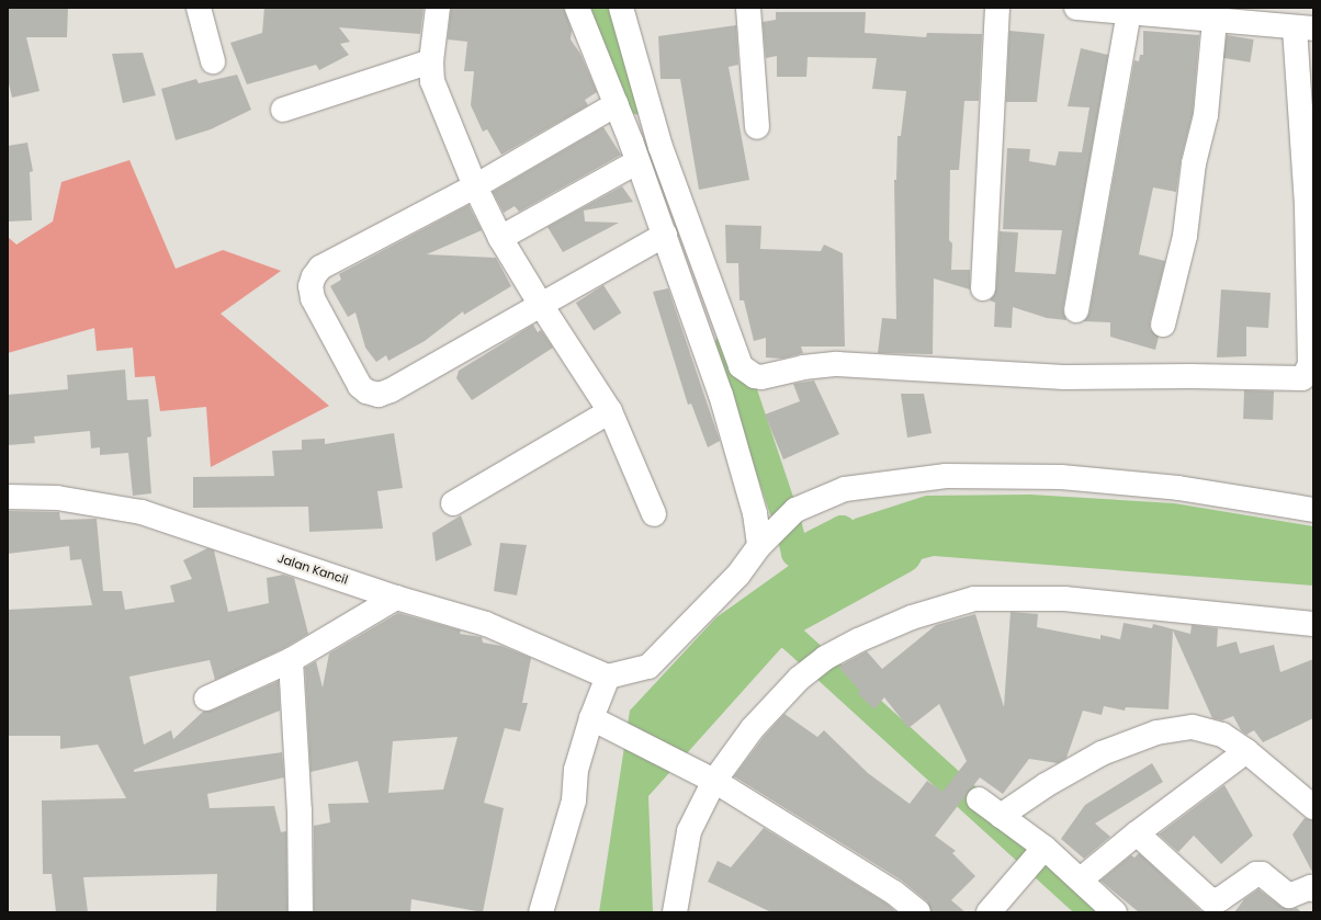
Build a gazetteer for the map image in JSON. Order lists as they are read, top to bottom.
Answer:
{
  "streets": {
    "street": ["Jalan Kancil"]
  }
}
